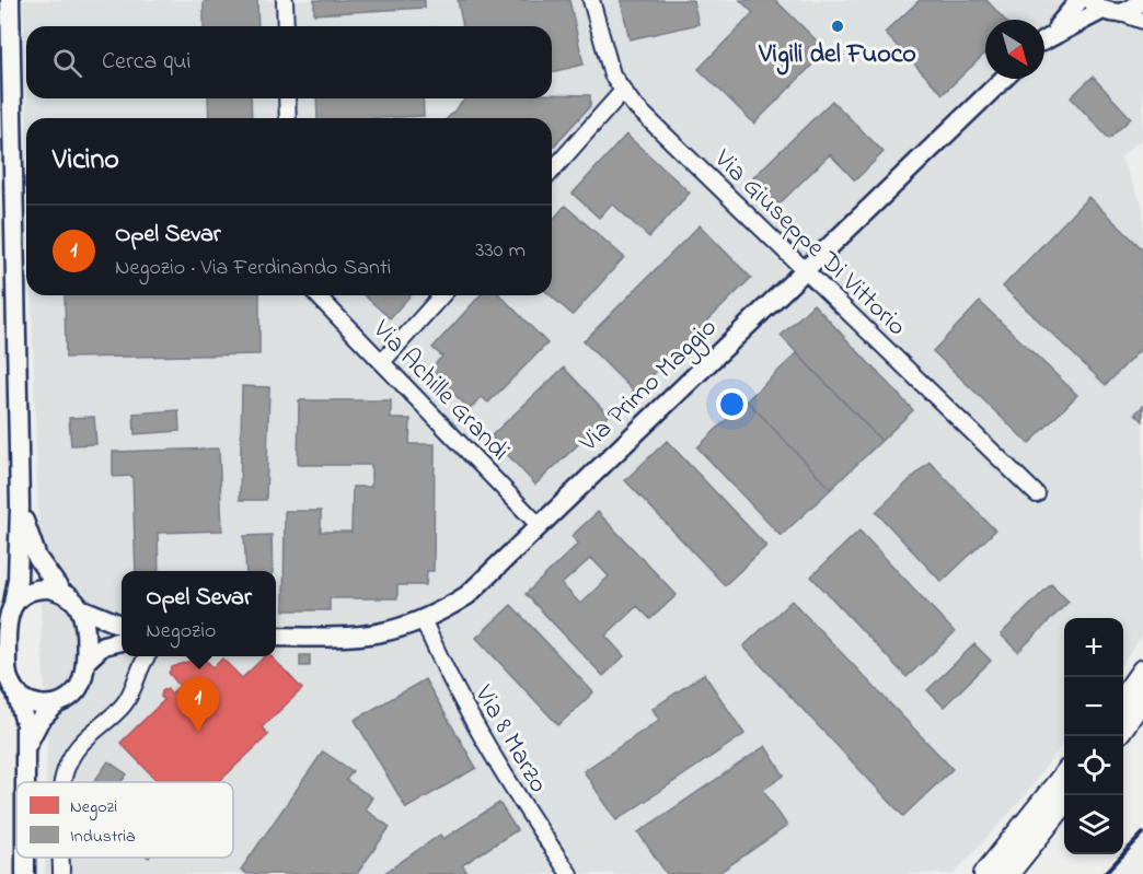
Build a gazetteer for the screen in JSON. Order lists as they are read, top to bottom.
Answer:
{
  "streets": {
    "main road": ["Via Primo Maggio"],
    "street": ["Via Giuseppe Di Vittorio", "Via Achille Grandi", "Via 8 Marzo"]
  },
  "crossings": [
    ["Via Giuseppe Di Vittorio", "Via Primo Maggio"],
    ["Via Primo Maggio", "Via Achille Grandi"],
    ["Via Primo Maggio", "Via 8 Marzo"]
  ],
  "places": ["Vigili del Fuoco"],
  "legend": ["Negozi", "Industria"],
  "north": "bottom right",
  "page": {
    "search": "Cerca qui",
    "heading": "Vicino",
    "list": [
      {
        "mark": "1",
        "name": "Opel Sevar",
        "note": "Negozio · Via Ferdinando Santi",
        "value": "330 m"
      }
    ],
    "popup": ["Opel Sevar", "Negozio"],
    "map_buttons": ["+", "−"],
    "pins": "1"
  }
}
